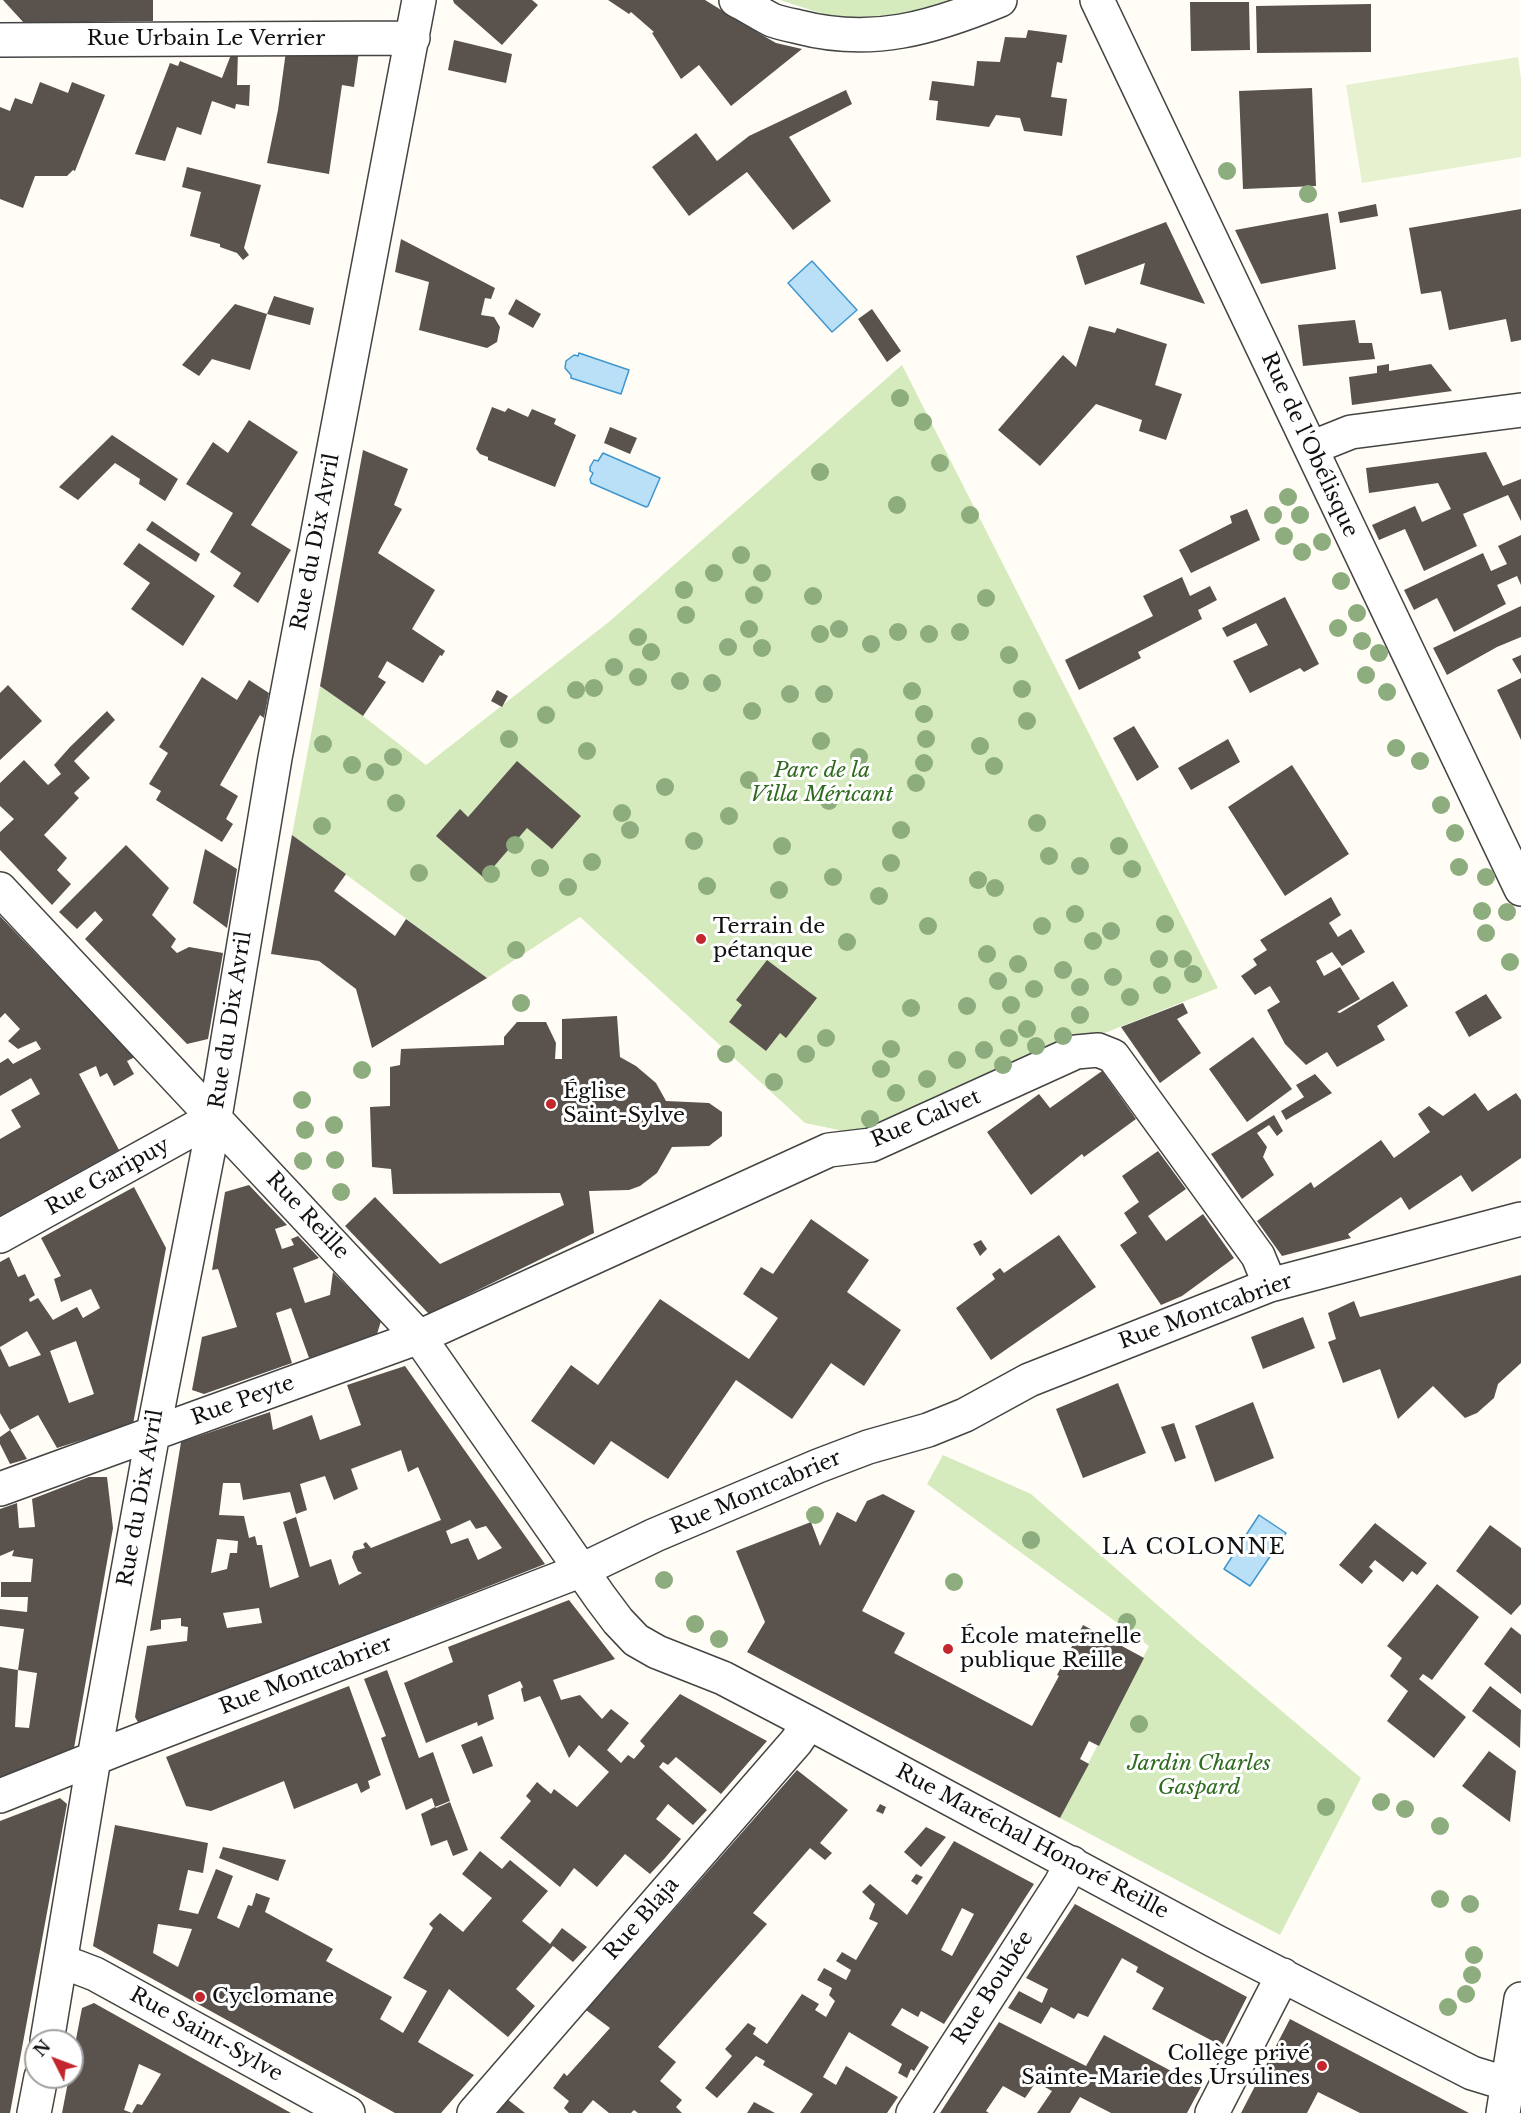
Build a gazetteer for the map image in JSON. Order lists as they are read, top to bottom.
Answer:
{
  "streets": {
    "street": [
      "Rue Urbain Le Verrier",
      "Rue de l'Obélisque",
      "Rue du Dix Avril",
      "Rue Calvet",
      "Rue Garipuy",
      "Rue Reille",
      "Rue Montcabrier",
      "Rue Peyte",
      "Rue Maréchal Honoré Reille",
      "Rue Blaja",
      "Rue Boubée",
      "Rue Saint-Sylve"
    ]
  },
  "crossings": [
    ["Rue Urbain Le Verrier", "Rue du Dix Avril"],
    ["Rue du Dix Avril", "Rue Garipuy"],
    ["Rue du Dix Avril", "Rue Reille"],
    ["Rue du Dix Avril", "Rue Montcabrier"],
    ["Rue du Dix Avril", "Rue Peyte"],
    ["Rue du Dix Avril", "Rue Saint-Sylve"],
    ["Rue Calvet", "Rue Reille"],
    ["Rue Calvet", "Rue Montcabrier"],
    ["Rue Calvet", "Rue Peyte"],
    ["Rue Garipuy", "Rue Reille"],
    ["Rue Reille", "Rue Montcabrier"],
    ["Rue Reille", "Rue Peyte"],
    ["Rue Reille", "Rue Maréchal Honoré Reille"],
    ["Rue Montcabrier", "Rue Maréchal Honoré Reille"],
    ["Rue Maréchal Honoré Reille", "Rue Blaja"],
    ["Rue Maréchal Honoré Reille", "Rue Boubée"]
  ],
  "districts": ["LA COLONNE"],
  "parks": ["Parc de la Villa Méricant", "Jardin Charles Gaspard"],
  "places": [
    "Terrain de pétanque",
    "Église Saint-Sylve",
    "École maternelle publique Reille",
    "Cyclomane",
    "Collège privé Sainte-Marie des Ursulines"
  ],
  "north": "top left"
}
